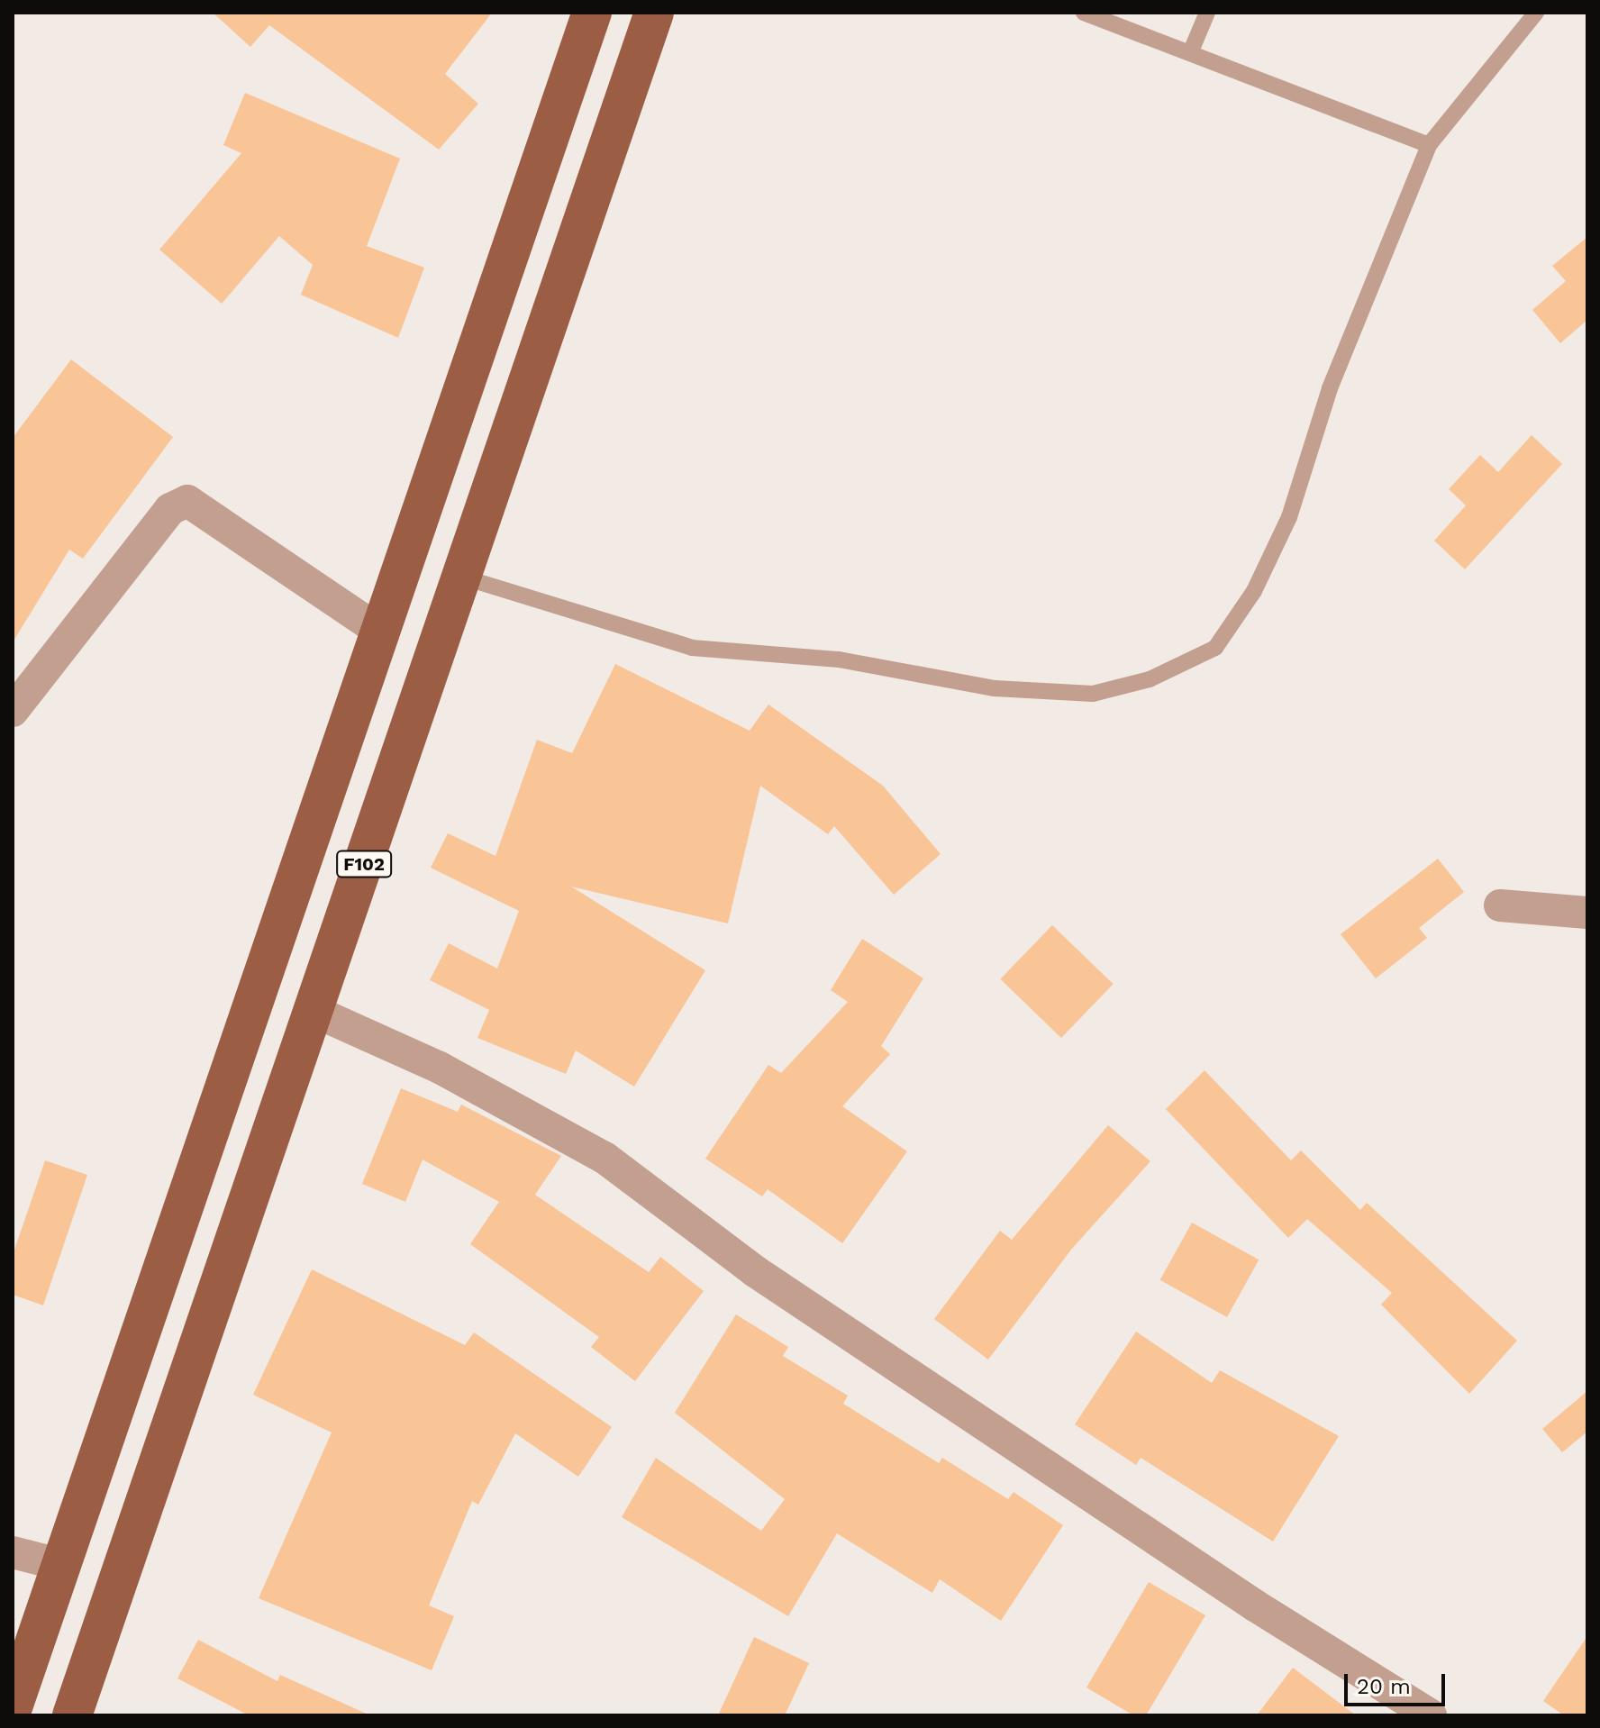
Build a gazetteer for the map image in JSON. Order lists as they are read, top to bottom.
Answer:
{
  "streets": {
    "main road": ["F102"]
  },
  "scale_bar": "20 m"
}
